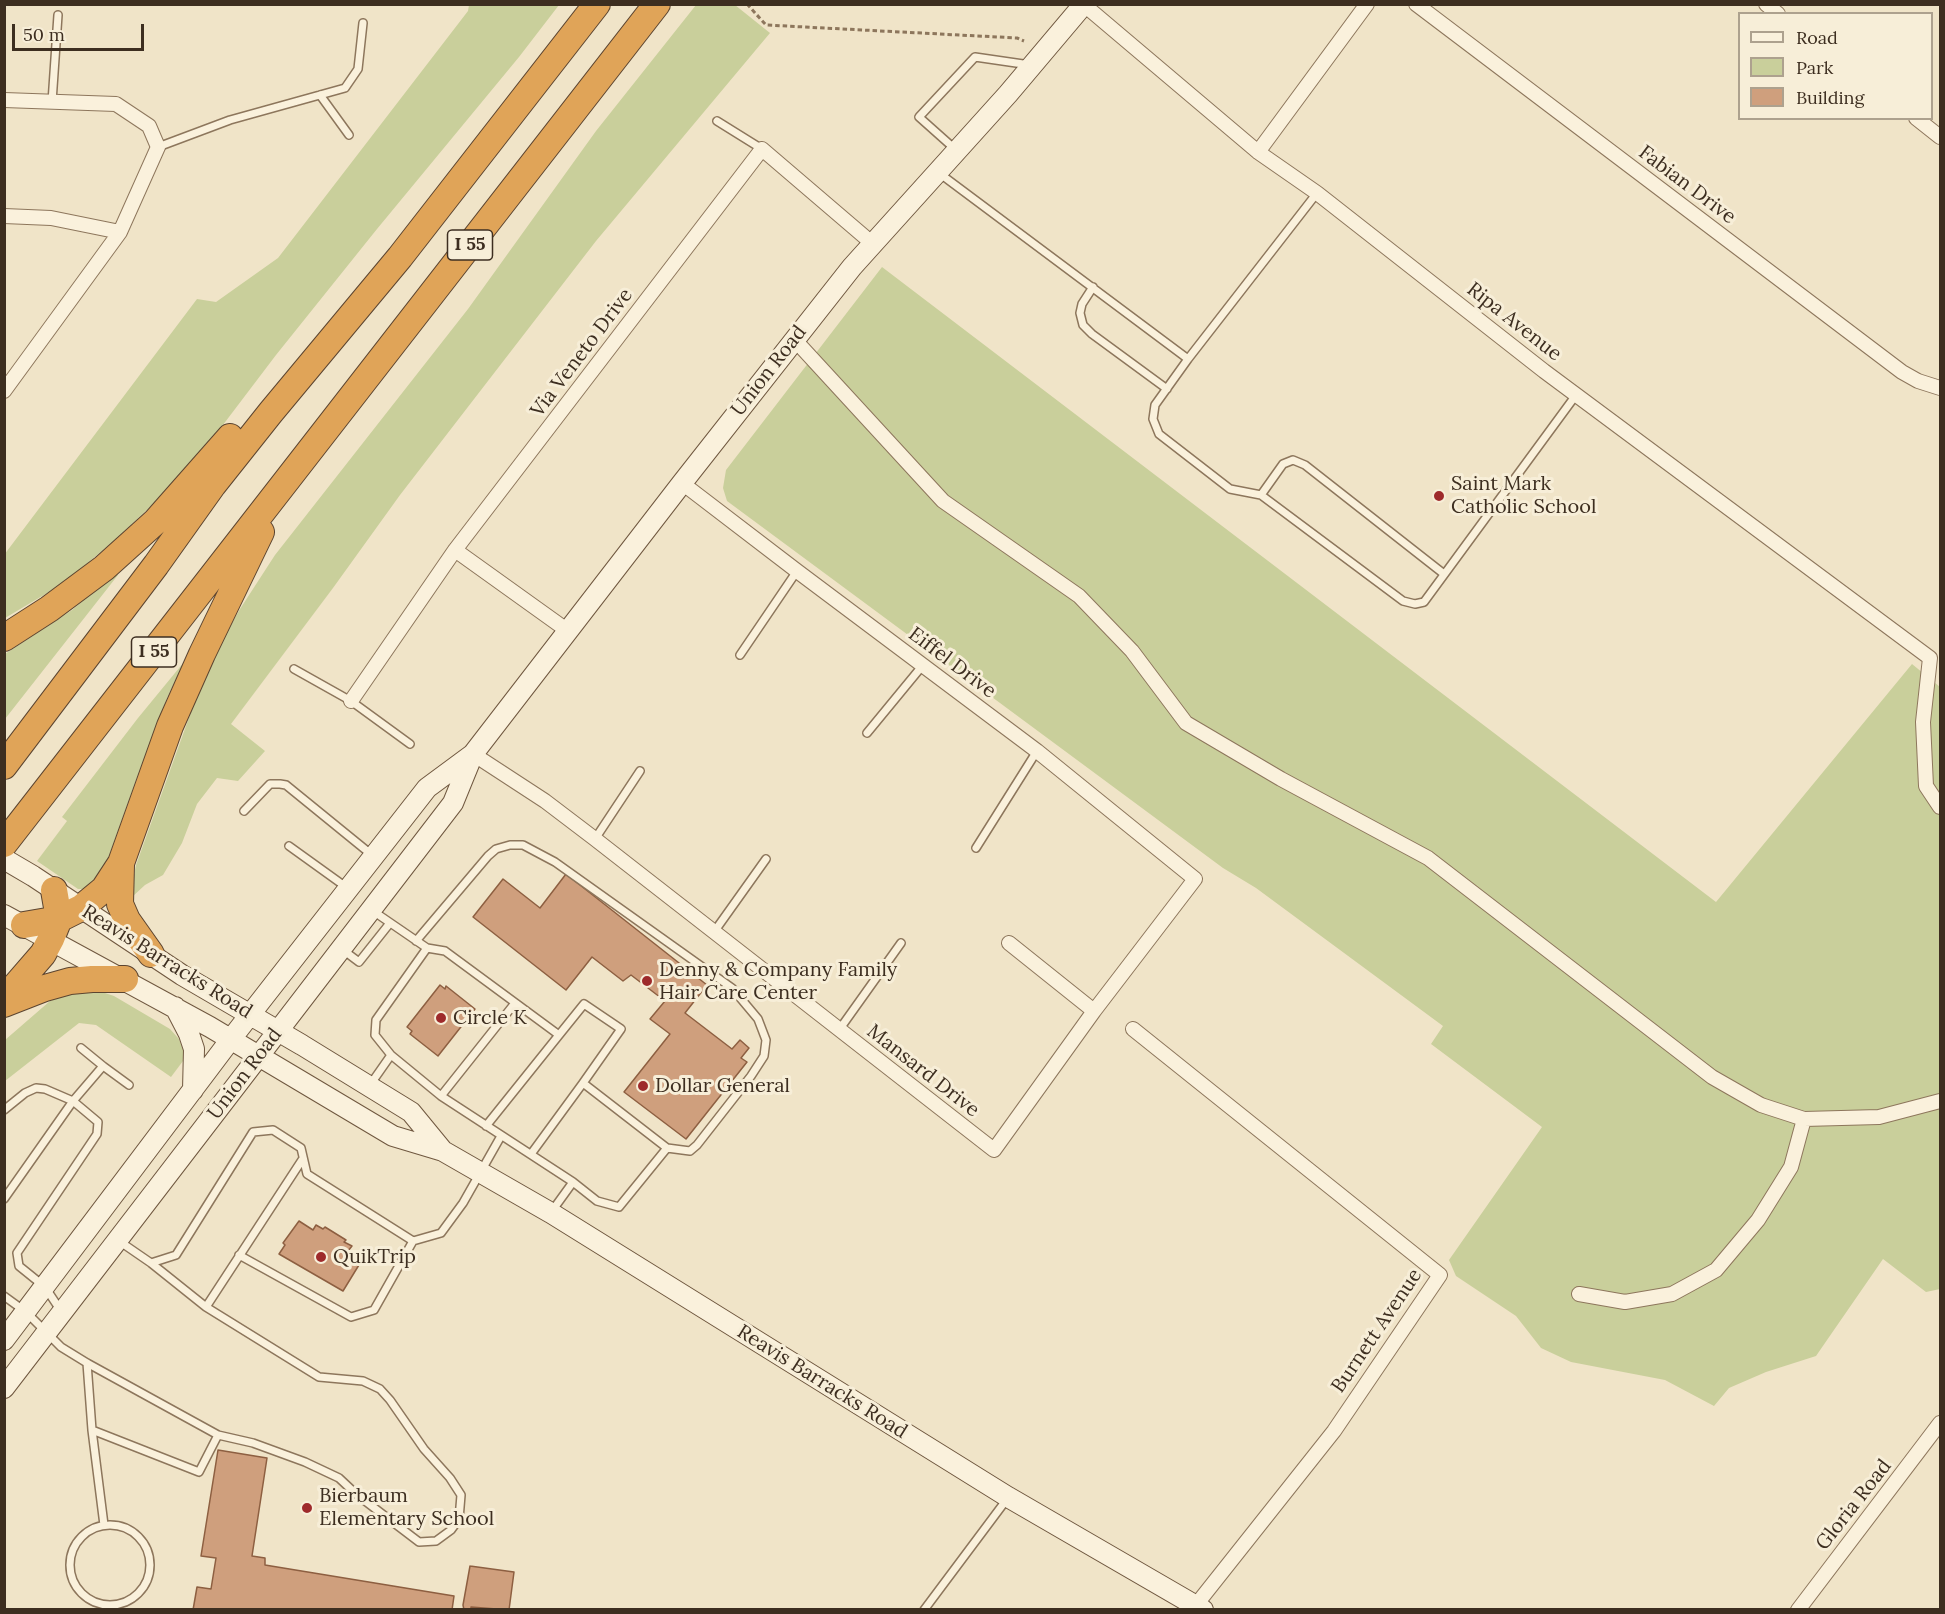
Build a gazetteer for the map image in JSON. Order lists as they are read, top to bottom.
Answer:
{
  "streets": {
    "highway": ["I 55"],
    "main road": ["Union Road", "Reavis Barracks Road"],
    "street": [
      "Fabian Drive",
      "Ripa Avenue",
      "Via Veneto Drive",
      "Eiffel Drive",
      "Mansard Drive",
      "Burnett Avenue",
      "Gloria Road"
    ]
  },
  "crossings": [
    ["Ripa Avenue", "Union Road"],
    ["Union Road", "Eiffel Drive"],
    ["Union Road", "Reavis Barracks Road"],
    ["Union Road", "Mansard Drive"],
    ["Eiffel Drive", "Mansard Drive"],
    ["Reavis Barracks Road", "Burnett Avenue"]
  ],
  "places": [
    "Saint Mark Catholic School",
    "Denny & Company Family Hair Care Center",
    "Circle K",
    "Dollar General",
    "QuikTrip",
    "Bierbaum Elementary School"
  ],
  "legend": ["Road", "Park", "Building"],
  "scale_bar": "50 m"
}
